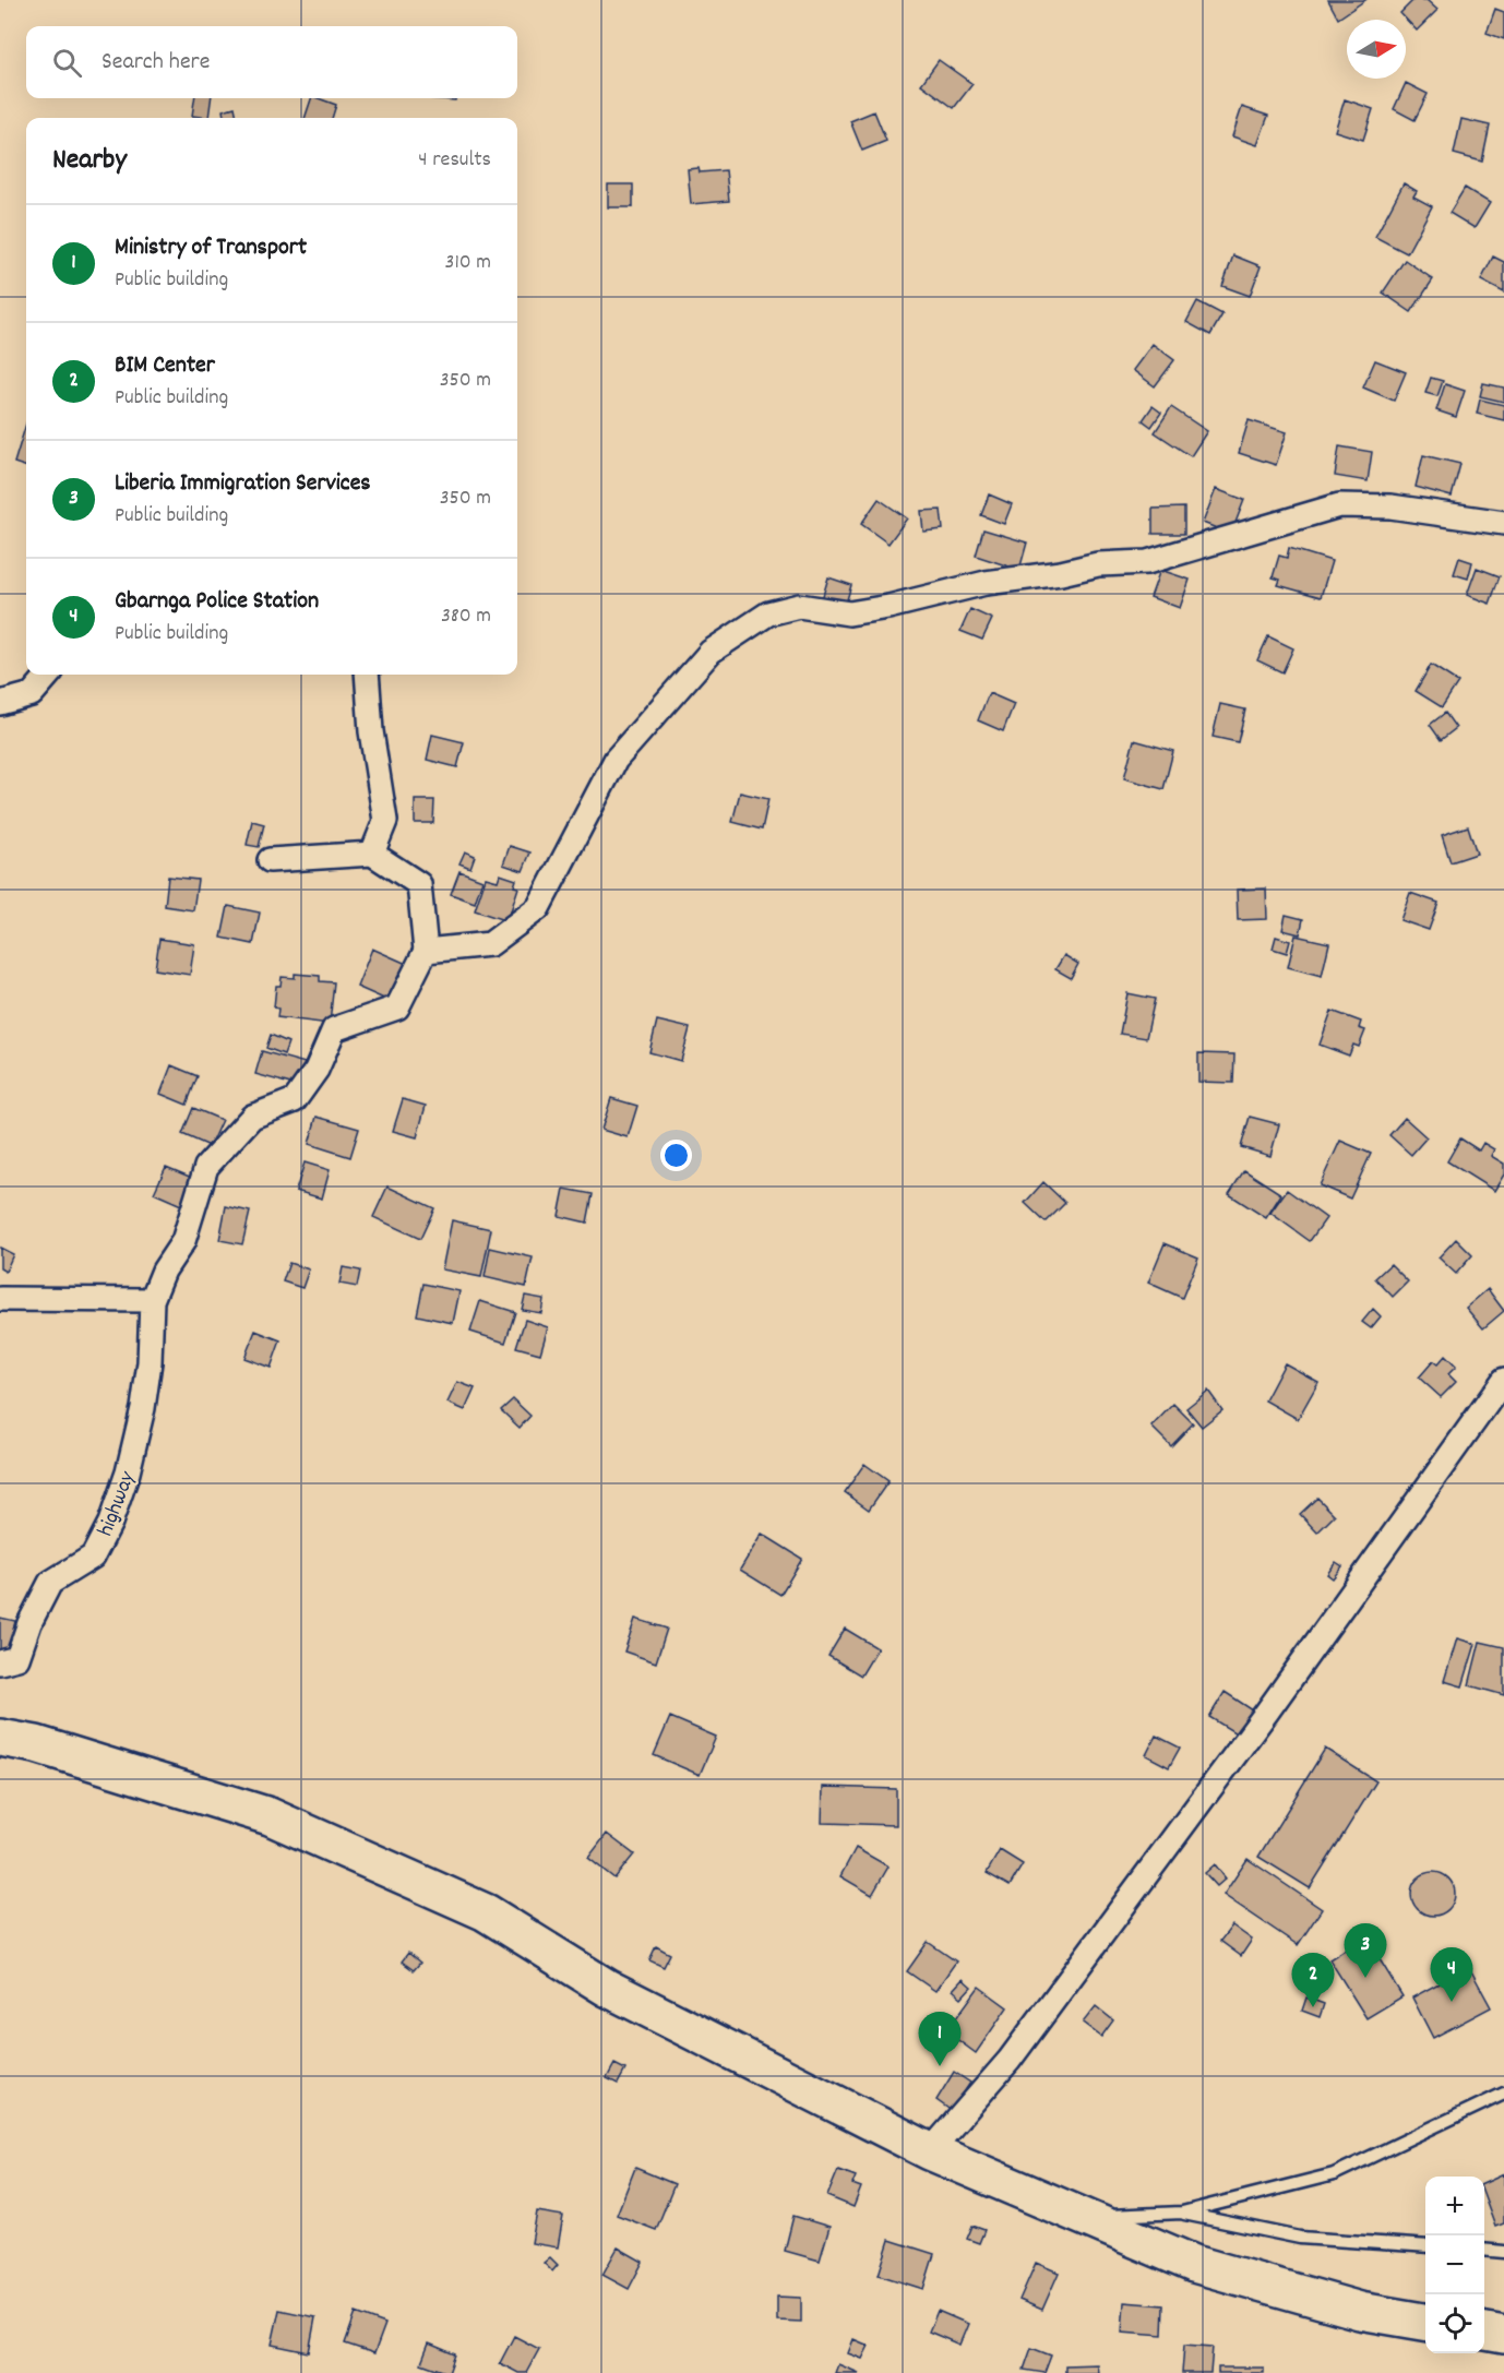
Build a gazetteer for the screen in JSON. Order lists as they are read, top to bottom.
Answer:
{
  "streets": {
    "street": ["highway"]
  },
  "north": "right",
  "page": {
    "search": "Search here",
    "heading": ["Nearby", "4 results"],
    "list": [
      {
        "mark": "1",
        "name": "Ministry of Transport",
        "note": "Public building",
        "value": "310 m"
      },
      {
        "mark": "2",
        "name": "BIM Center",
        "note": "Public building",
        "value": "350 m"
      },
      {
        "mark": "3",
        "name": "Liberia Immigration Services",
        "note": "Public building",
        "value": "350 m"
      },
      {
        "mark": "4",
        "name": "Gbarnga Police Station",
        "note": "Public building",
        "value": "380 m"
      }
    ],
    "pins": [
      "3",
      "4",
      "2",
      "1"
    ],
    "map_buttons": ["+", "−"]
  }
}
